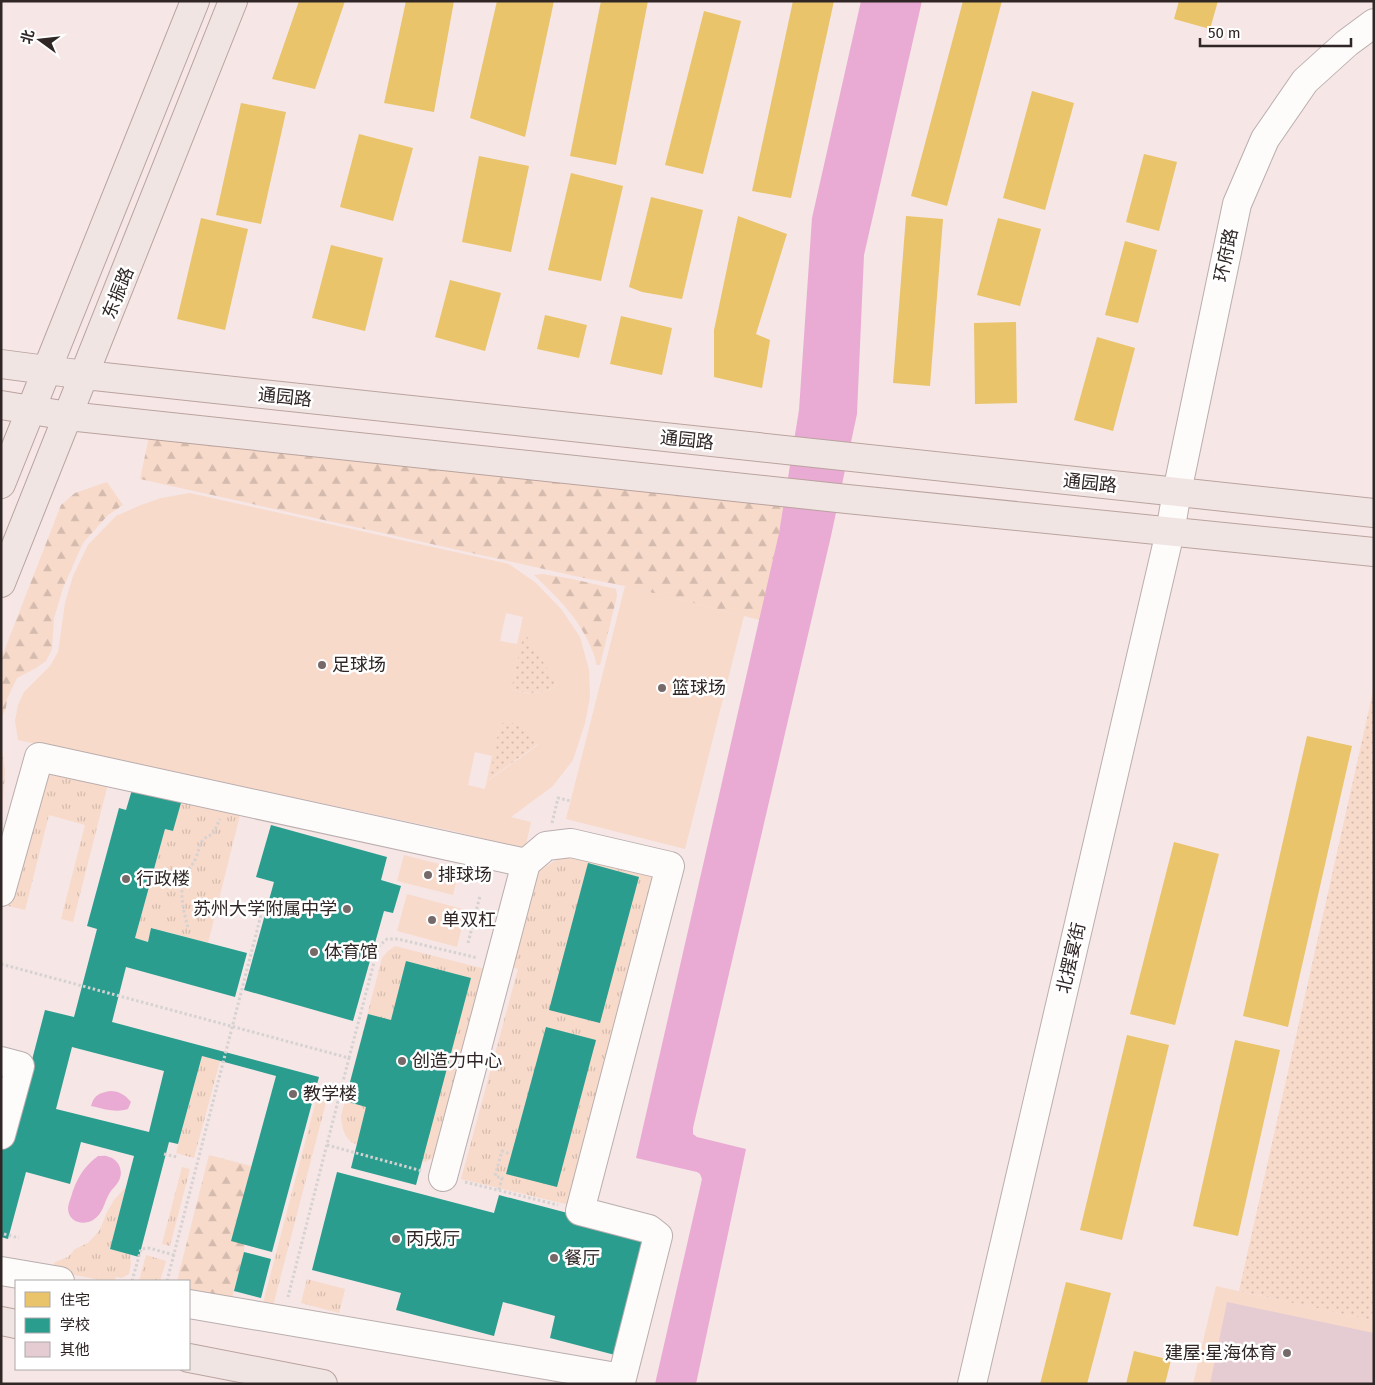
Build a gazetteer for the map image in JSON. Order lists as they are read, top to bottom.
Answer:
{
  "streets": {
    "main road": ["东振路", "通园路"],
    "street": ["环府路", "北摆宴街"]
  },
  "crossings": [
    ["环府路", "通园路"],
    ["环府路", "北摆宴街"],
    ["东振路", "通园路"]
  ],
  "places": [
    "足球场",
    "篮球场",
    "排球场",
    "行政楼",
    "苏州大学附属中学",
    "单双杠",
    "体育馆",
    "创造力中心",
    "教学楼",
    "丙戌厅",
    "餐厅",
    "建屋·星海体育"
  ],
  "legend": ["住宅", "学校", "其他"],
  "scale_bar": "50 m",
  "north": "left"
}
